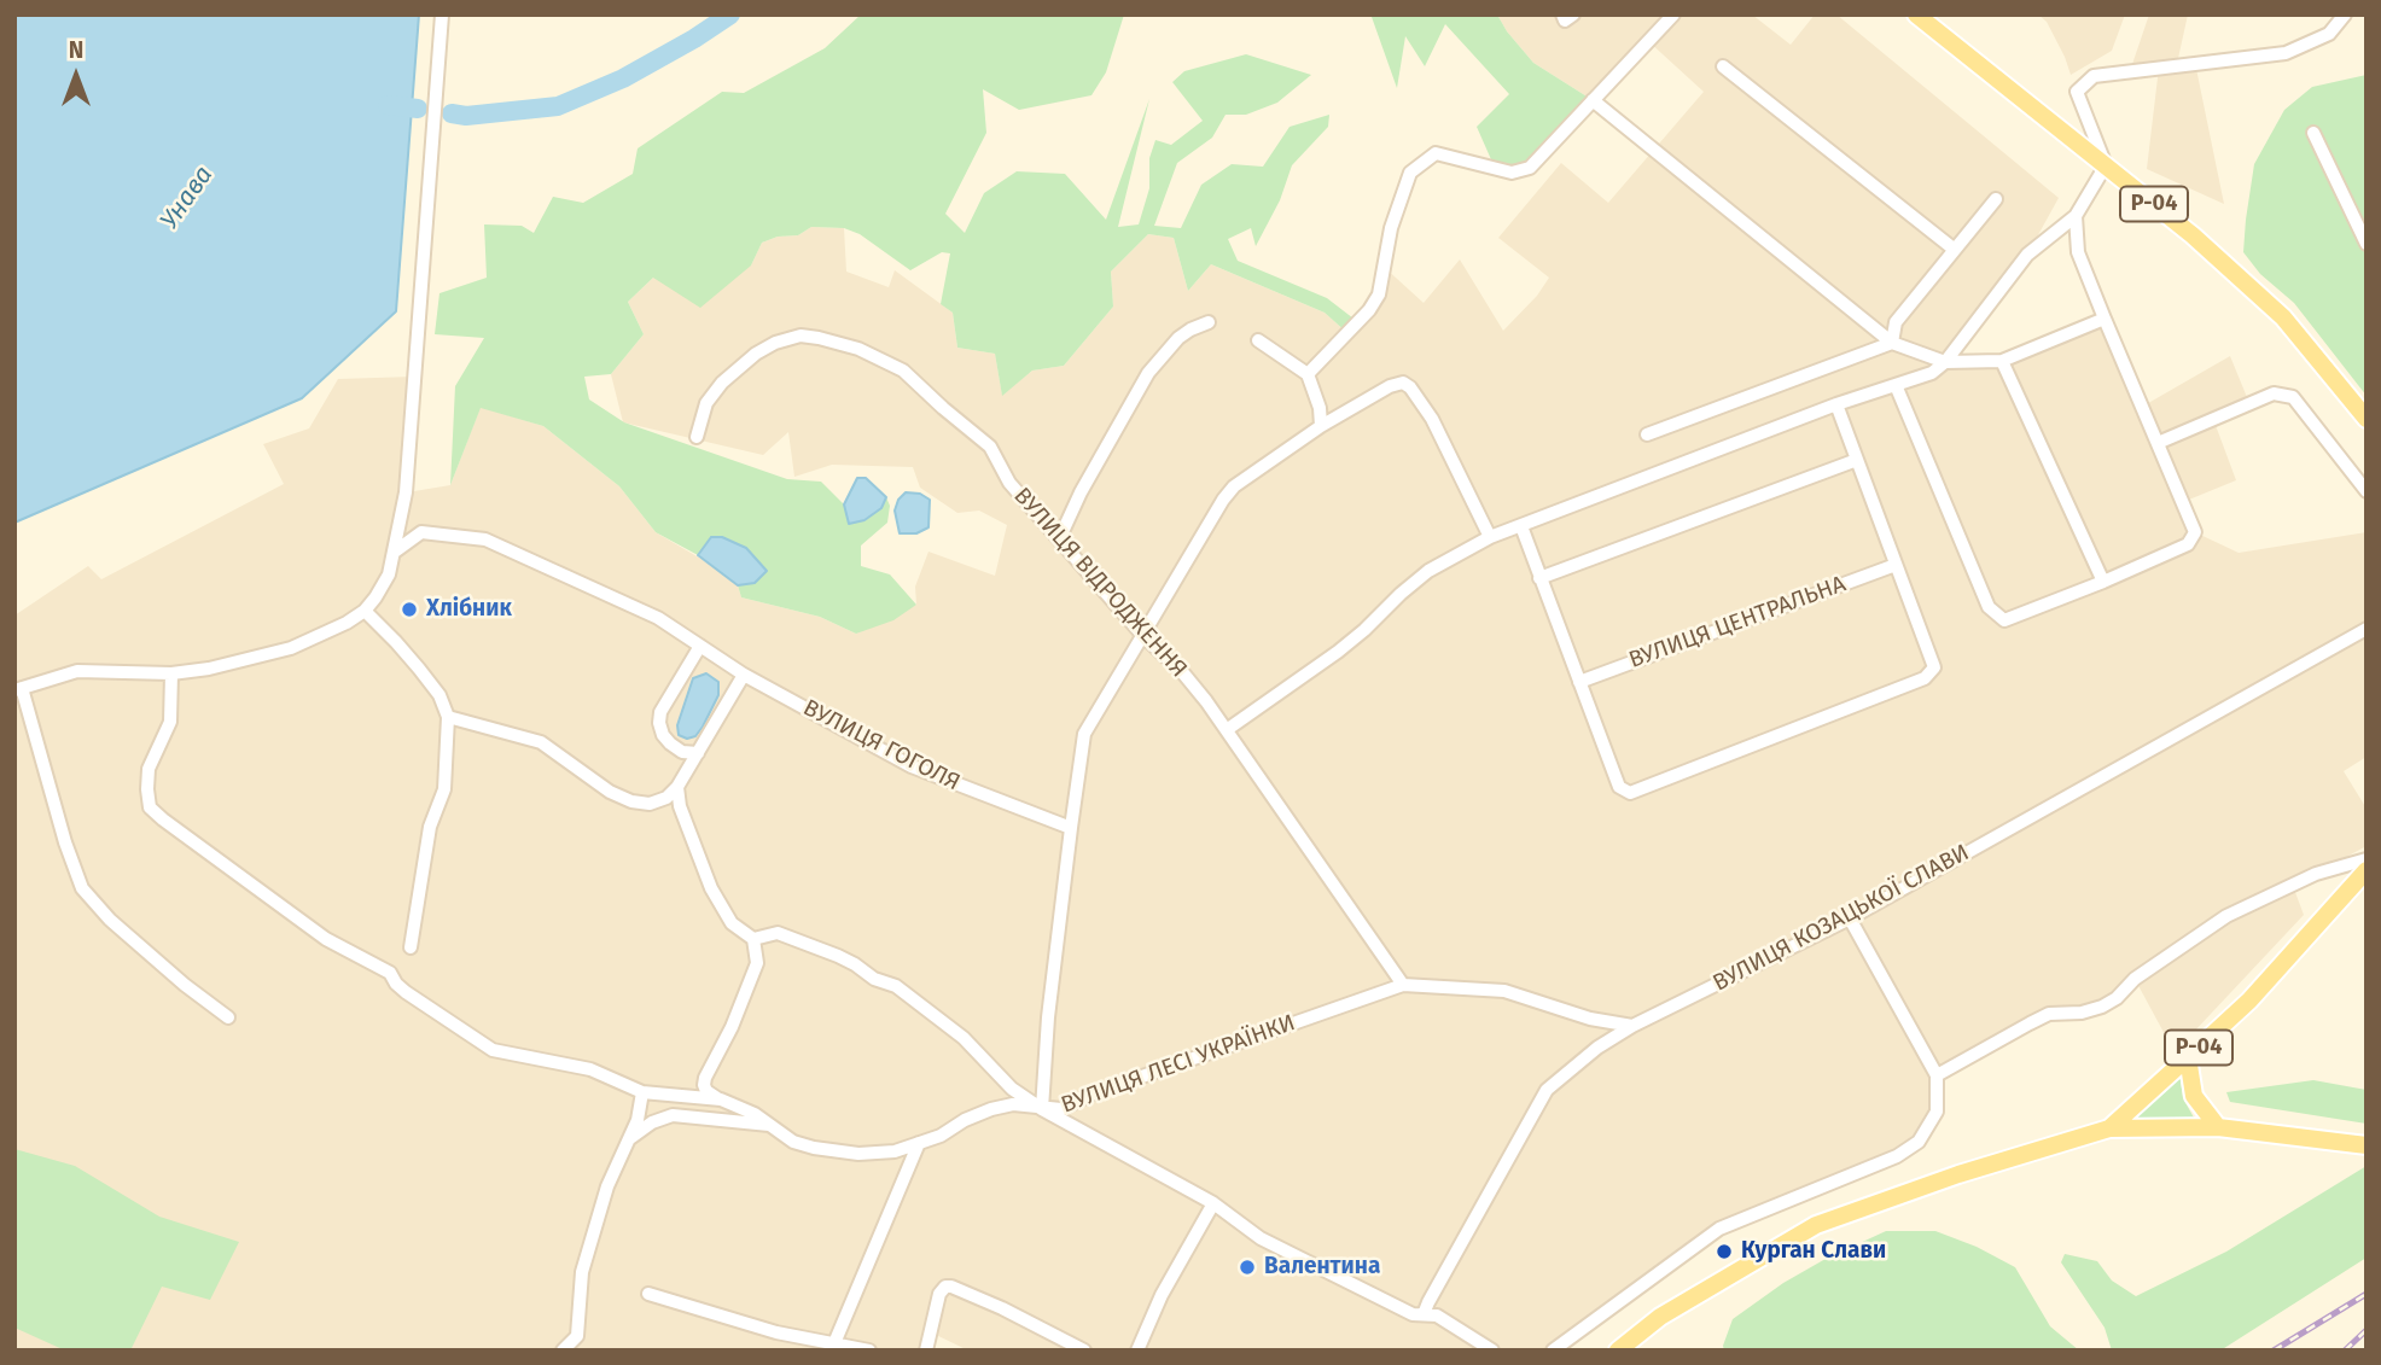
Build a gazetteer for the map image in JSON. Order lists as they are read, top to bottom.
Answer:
{
  "streets": {
    "main road": ["Р-04"],
    "street": [
      "ВУЛИЦЯ ВІДРОДЖЕННЯ",
      "ВУЛИЦЯ ЦЕНТРАЛЬНА",
      "ВУЛИЦЯ ГОГОЛЯ",
      "ВУЛИЦЯ КОЗАЦЬКОЇ СЛАВИ",
      "ВУЛИЦЯ ЛЕСІ УКРАЇНКИ"
    ]
  },
  "crossings": [
    ["ВУЛИЦЯ ВІДРОДЖЕННЯ", "ВУЛИЦЯ ЛЕСІ УКРАЇНКИ"],
    ["ВУЛИЦЯ КОЗАЦЬКОЇ СЛАВИ", "ВУЛИЦЯ ЛЕСІ УКРАЇНКИ"]
  ],
  "water": ["Унава"],
  "places": ["Хлібник", "Курган Слави", "Валентина"],
  "north": "top"
}
